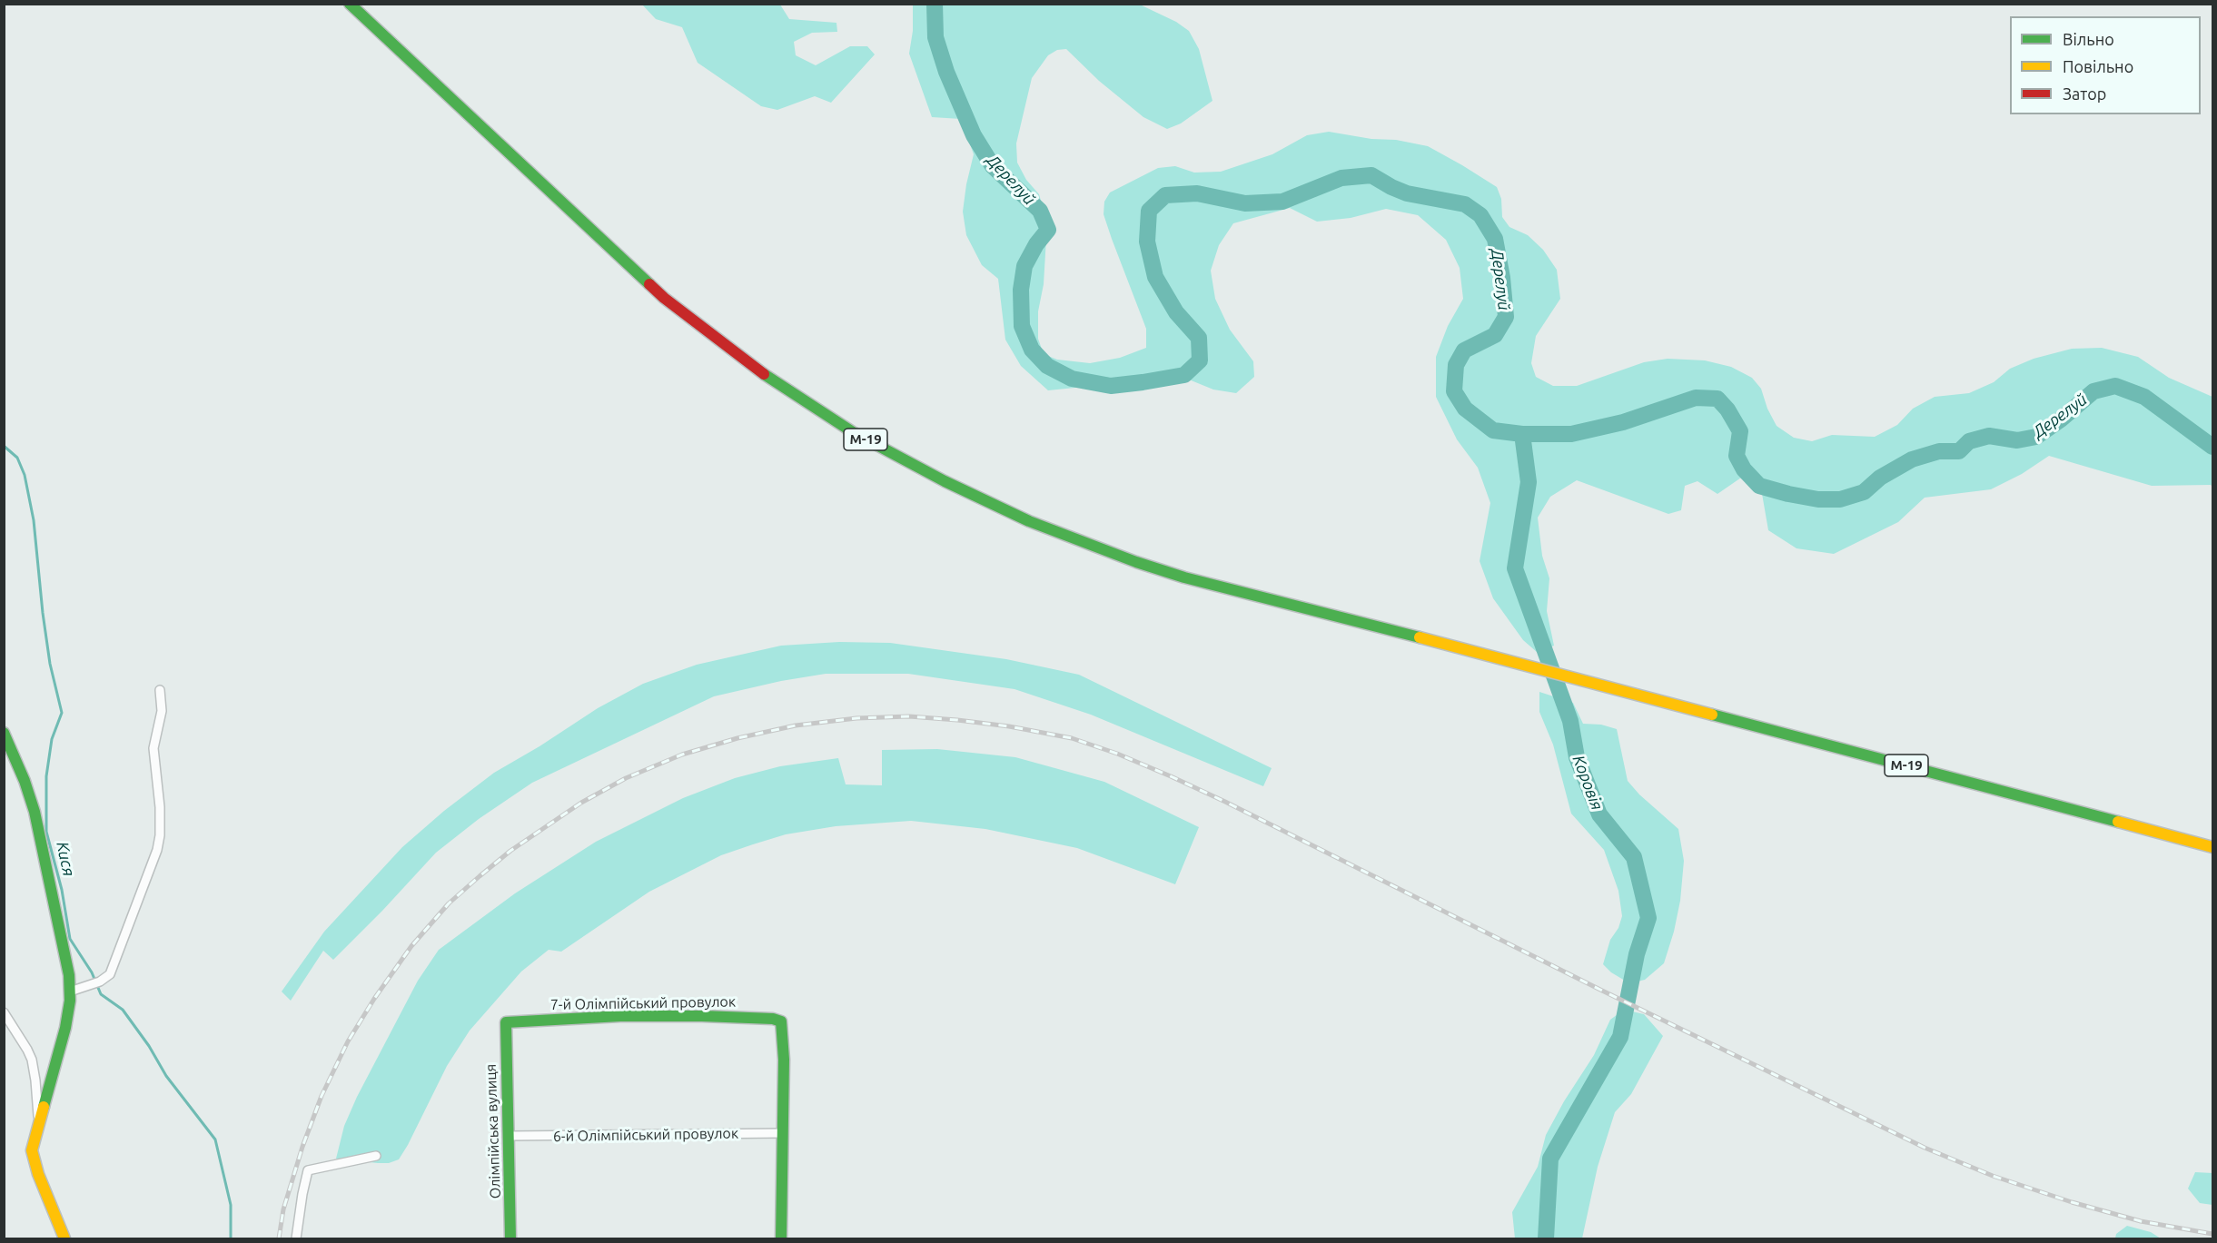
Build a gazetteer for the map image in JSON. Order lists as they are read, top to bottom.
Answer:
{
  "streets": {
    "main road": ["М-19", "7-й Олімпійський провулок", "Олімпійська вулиця"],
    "street": ["6-й Олімпійський провулок"]
  },
  "crossings": [
    ["7-й Олімпійський провулок", "Олімпійська вулиця"],
    ["7-й Олімпійський провулок", "6-й Олімпійський провулок"],
    ["Олімпійська вулиця", "6-й Олімпійський провулок"]
  ],
  "water": ["Дерелуй", "Коровія", "Кися"],
  "legend": ["Вільно", "Повільно", "Затор"]
}
